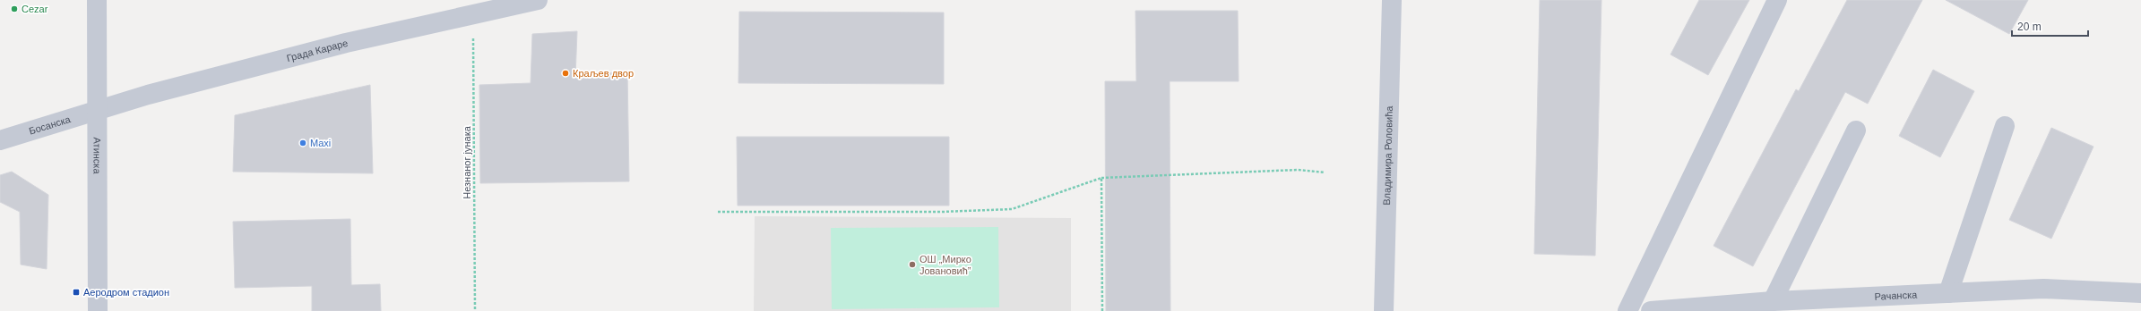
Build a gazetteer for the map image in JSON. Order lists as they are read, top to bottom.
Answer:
{
  "streets": {
    "street": [
      "Града Караре",
      "Босанска",
      "Атинска",
      "Владимира Роловића",
      "Рачанска"
    ],
    "path": ["Незнаног јунака"]
  },
  "crossings": [
    ["Града Караре", "Босанска"],
    ["Града Караре", "Атинска"],
    ["Града Караре", "Незнаног јунака"],
    ["Босанска", "Атинска"]
  ],
  "places": {
    "other": [
      "Cezar",
      "Краљев двор",
      "Maxi",
      "ОШ „Мирко Јовановић”"
    ],
    "transit": ["Аеродром стадион"]
  },
  "scale_bar": "20 m"
}
